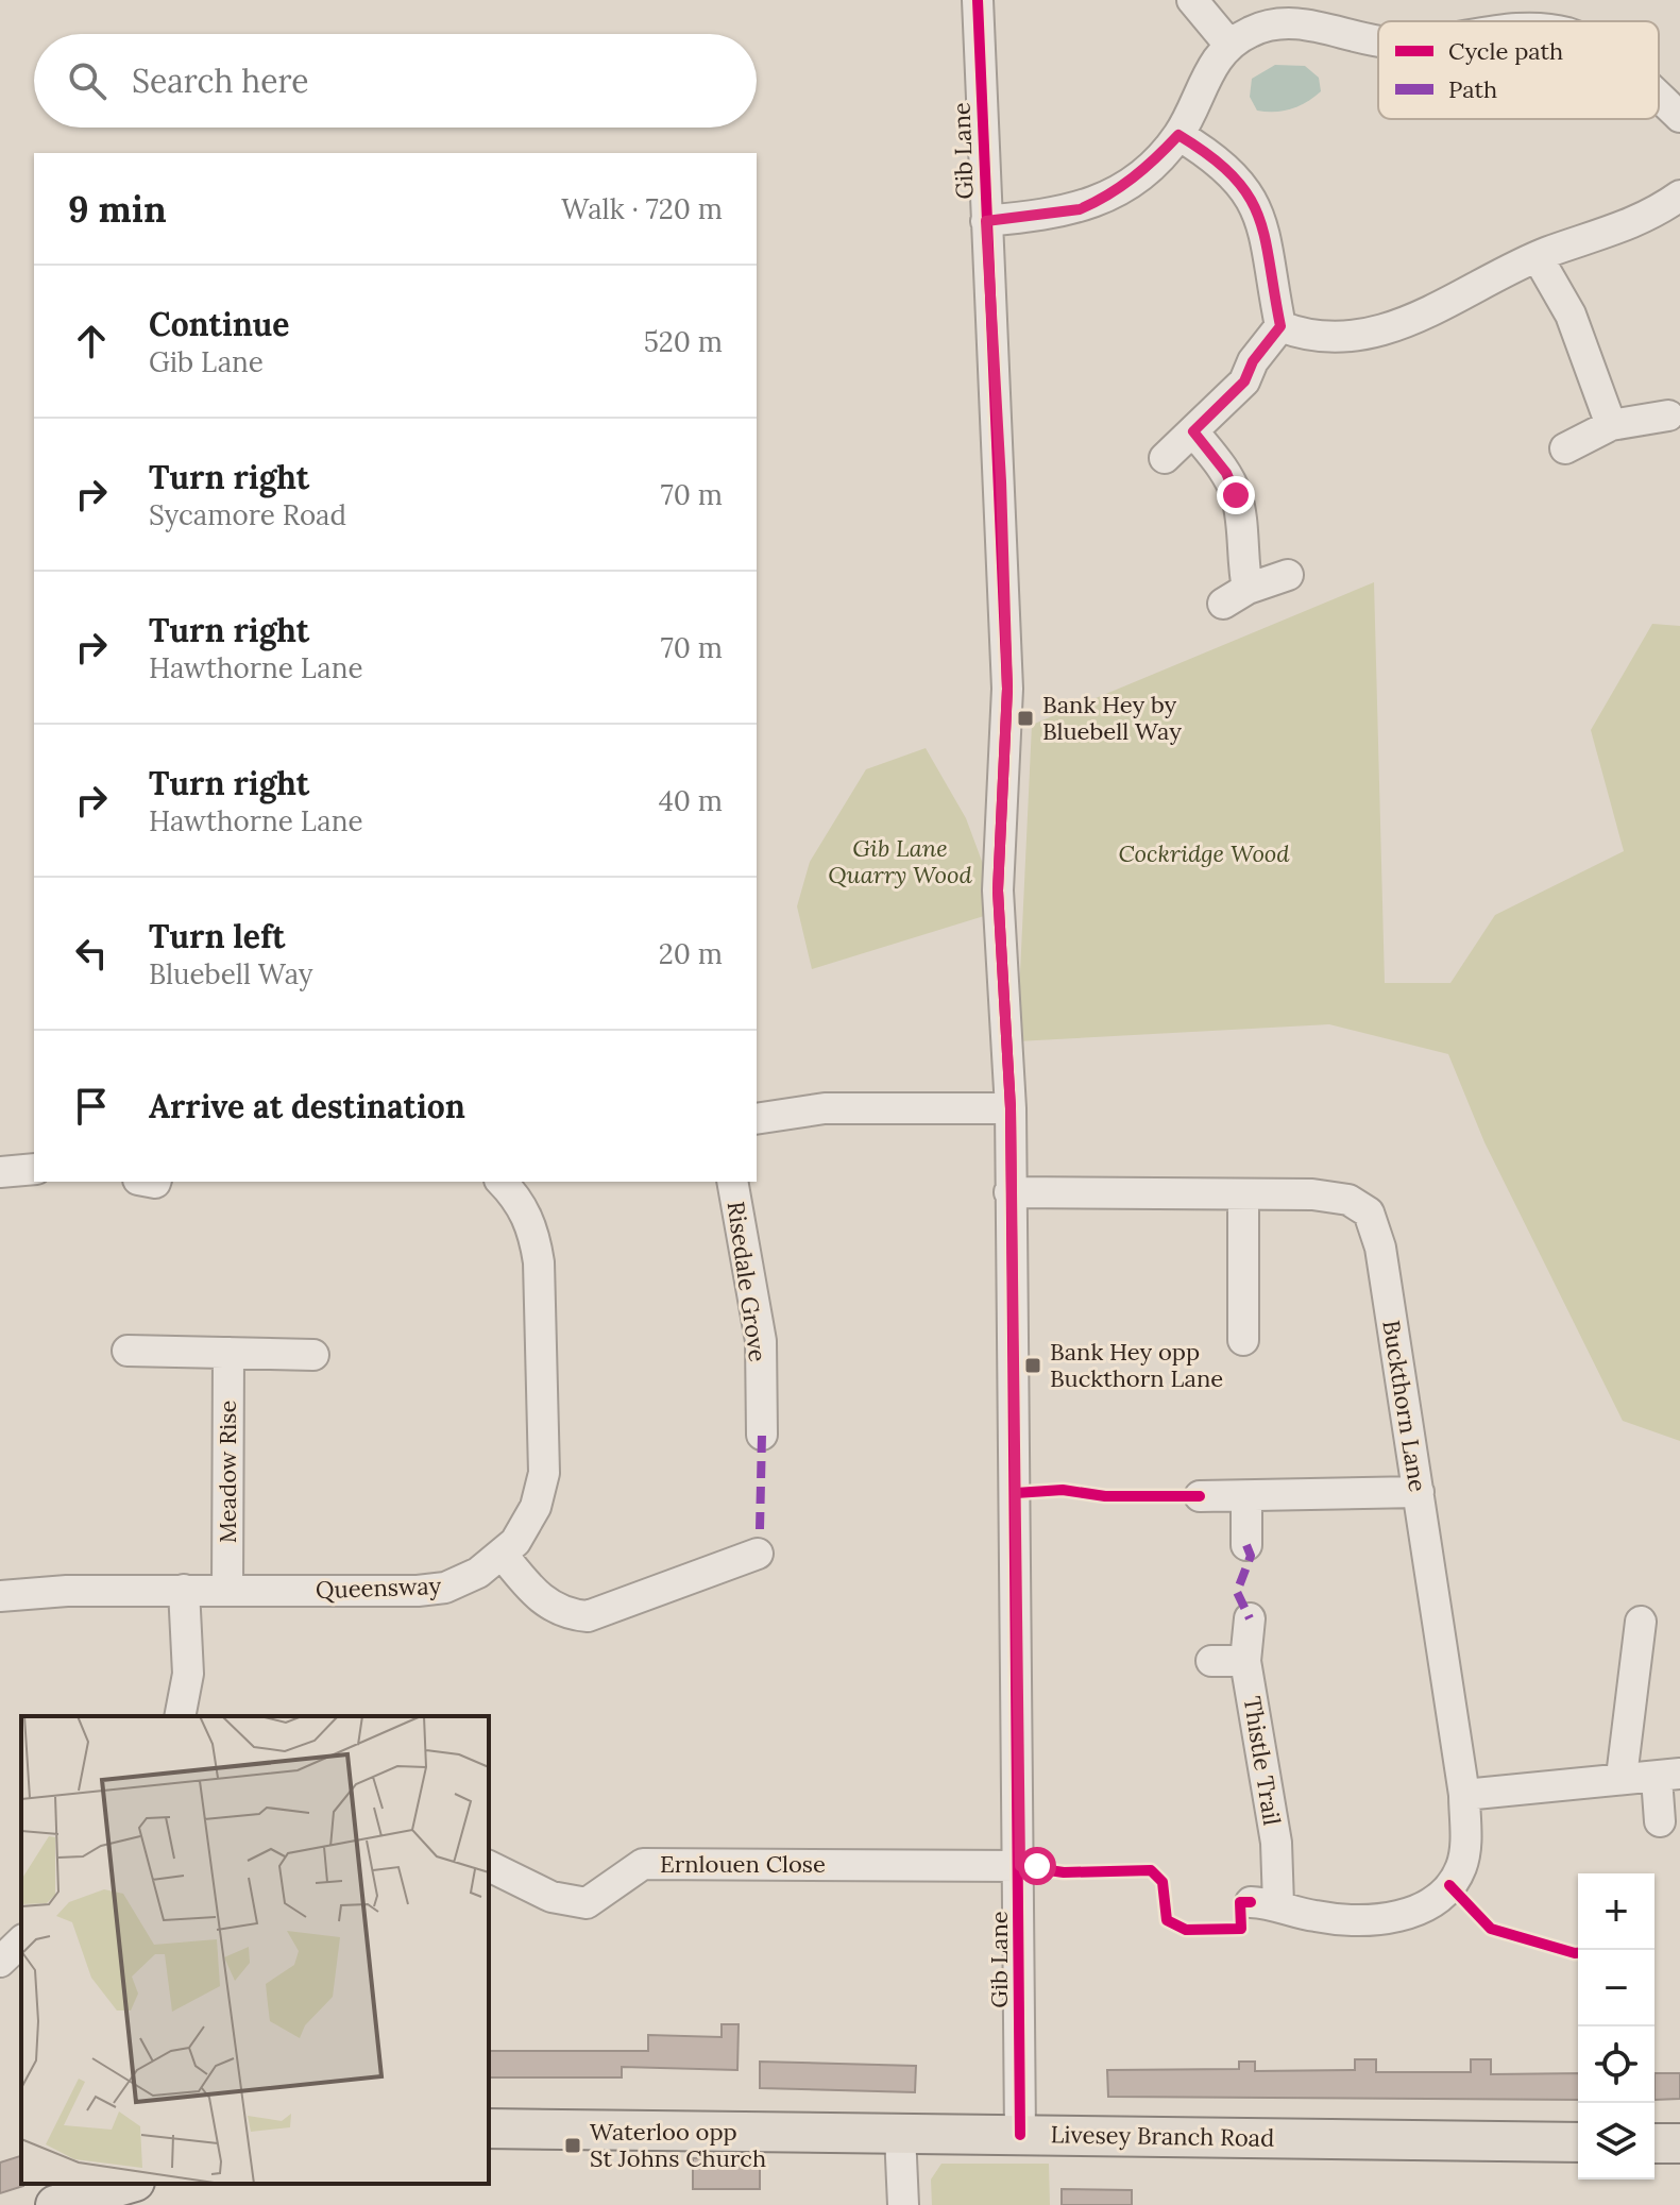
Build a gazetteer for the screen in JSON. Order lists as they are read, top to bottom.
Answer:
{
  "streets": {
    "main road": ["Livesey Branch Road"],
    "street": [
      "Gib Lane",
      "Risedale Grove",
      "Buckthorn Lane",
      "Meadow Rise",
      "Queensway",
      "Thistle Trail",
      "Ernlouen Close"
    ]
  },
  "crossings": [
    ["Gib Lane", "Buckthorn Lane"],
    ["Gib Lane", "Ernlouen Close"],
    ["Gib Lane", "Livesey Branch Road"],
    ["Buckthorn Lane", "Thistle Trail"],
    ["Meadow Rise", "Queensway"]
  ],
  "parks": ["Gib Lane Quarry Wood", "Cockridge Wood"],
  "places": {
    "transit": ["Bank Hey by Bluebell Way", "Bank Hey opp Buckthorn Lane", "Waterloo opp St Johns Church"]
  },
  "legend": ["Cycle path", "Path"],
  "page": {
    "search": "Search here",
    "heading": ["9 min", "Walk · 720 m"],
    "list": [
      ["Continue", "Gib Lane", "520 m"],
      ["Turn right", "Sycamore Road", "70 m"],
      ["Turn right", "Hawthorne Lane", "70 m"],
      ["Turn right", "Hawthorne Lane", "40 m"],
      ["Turn left", "Bluebell Way", "20 m"],
      "Arrive at destination"
    ],
    "map_buttons": ["+", "−"]
  }
}
